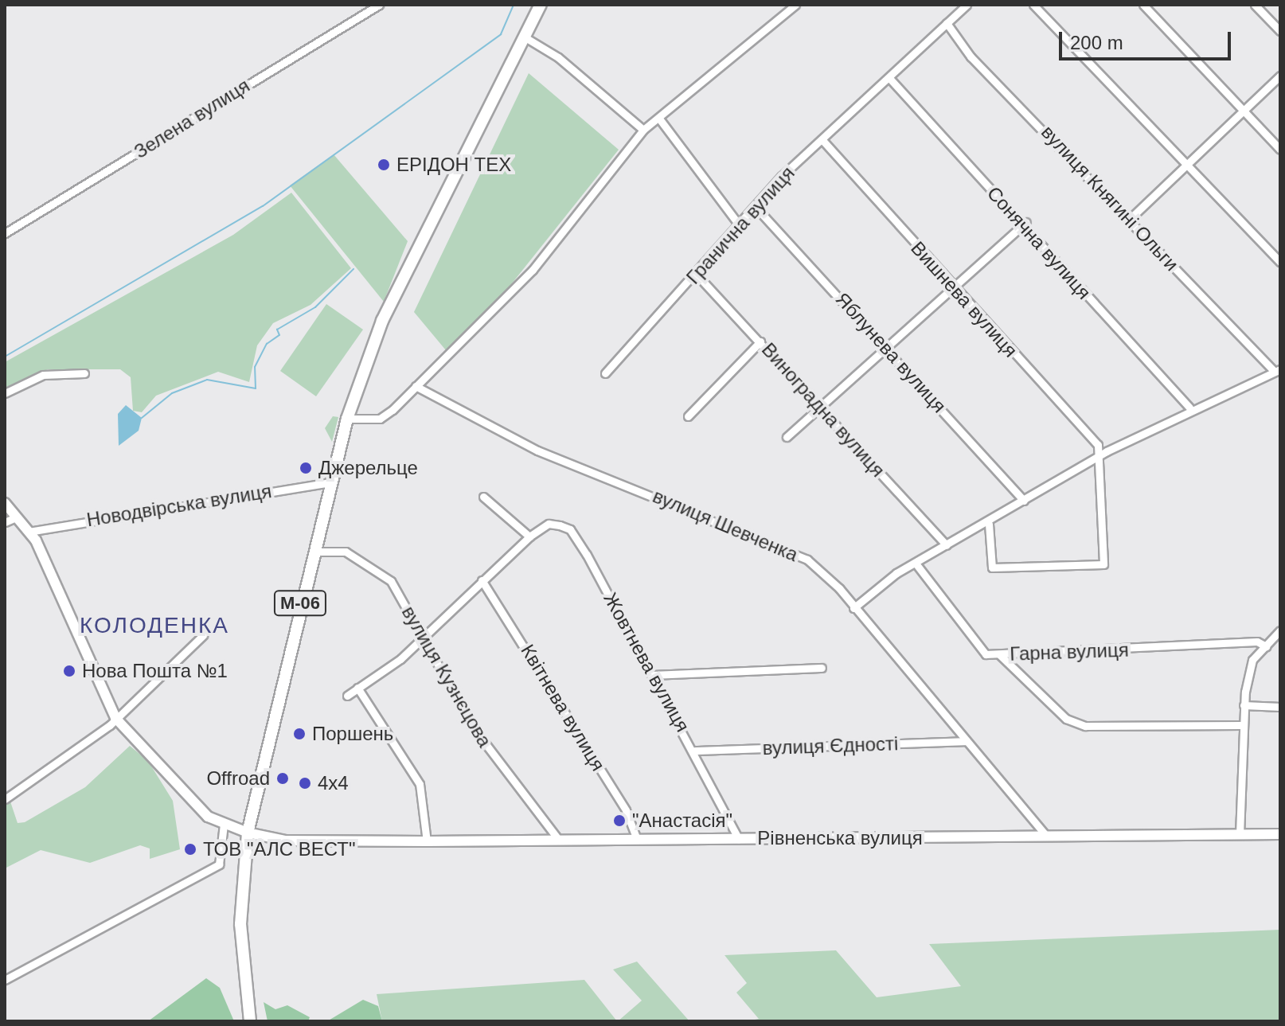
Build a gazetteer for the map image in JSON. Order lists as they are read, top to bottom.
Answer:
{
  "streets": {
    "highway": ["М-06"],
    "main road": ["Рівненська вулиця"],
    "street": [
      "Зелена вулиця",
      "вулиця Княгині Ольги",
      "Гранична вулиця",
      "Сонячна вулиця",
      "Вишнева вулиця",
      "Яблунева вулиця",
      "Виноградна вулиця",
      "Новодвірська вулиця",
      "вулиця Шевченка",
      "Гарна вулиця",
      "Жовтнева вулиця",
      "вулиця Кузнєцова",
      "Квітнева вулиця",
      "вулиця Єдності"
    ]
  },
  "crossings": [
    ["вулиця Княгині Ольги", "Гранична вулиця"],
    ["Гранична вулиця", "Сонячна вулиця"],
    ["Гранична вулиця", "Вишнева вулиця"],
    ["Гранична вулиця", "Яблунева вулиця"],
    ["Гранична вулиця", "Виноградна вулиця"],
    ["Новодвірська вулиця", "М-06"],
    ["Новодвірська вулиця", "Рівненська вулиця"],
    ["вулиця Шевченка", "вулиця Єдності"],
    ["вулиця Шевченка", "Рівненська вулиця"],
    ["М-06", "вулиця Кузнєцова"],
    ["М-06", "Рівненська вулиця"],
    ["Жовтнева вулиця", "вулиця Єдності"],
    ["Жовтнева вулиця", "Рівненська вулиця"],
    ["вулиця Кузнєцова", "Рівненська вулиця"],
    ["Квітнева вулиця", "Рівненська вулиця"]
  ],
  "districts": ["КОЛОДЕНКА"],
  "places": [
    "ЕРІДОН ТЕХ",
    "Джерельце",
    "Нова Пошта №1",
    "Поршень",
    "Offroad",
    "4x4",
    "\"Анастасія\"",
    "ТОВ \"АЛС ВЕСТ\""
  ],
  "scale_bar": "200 m"
}
